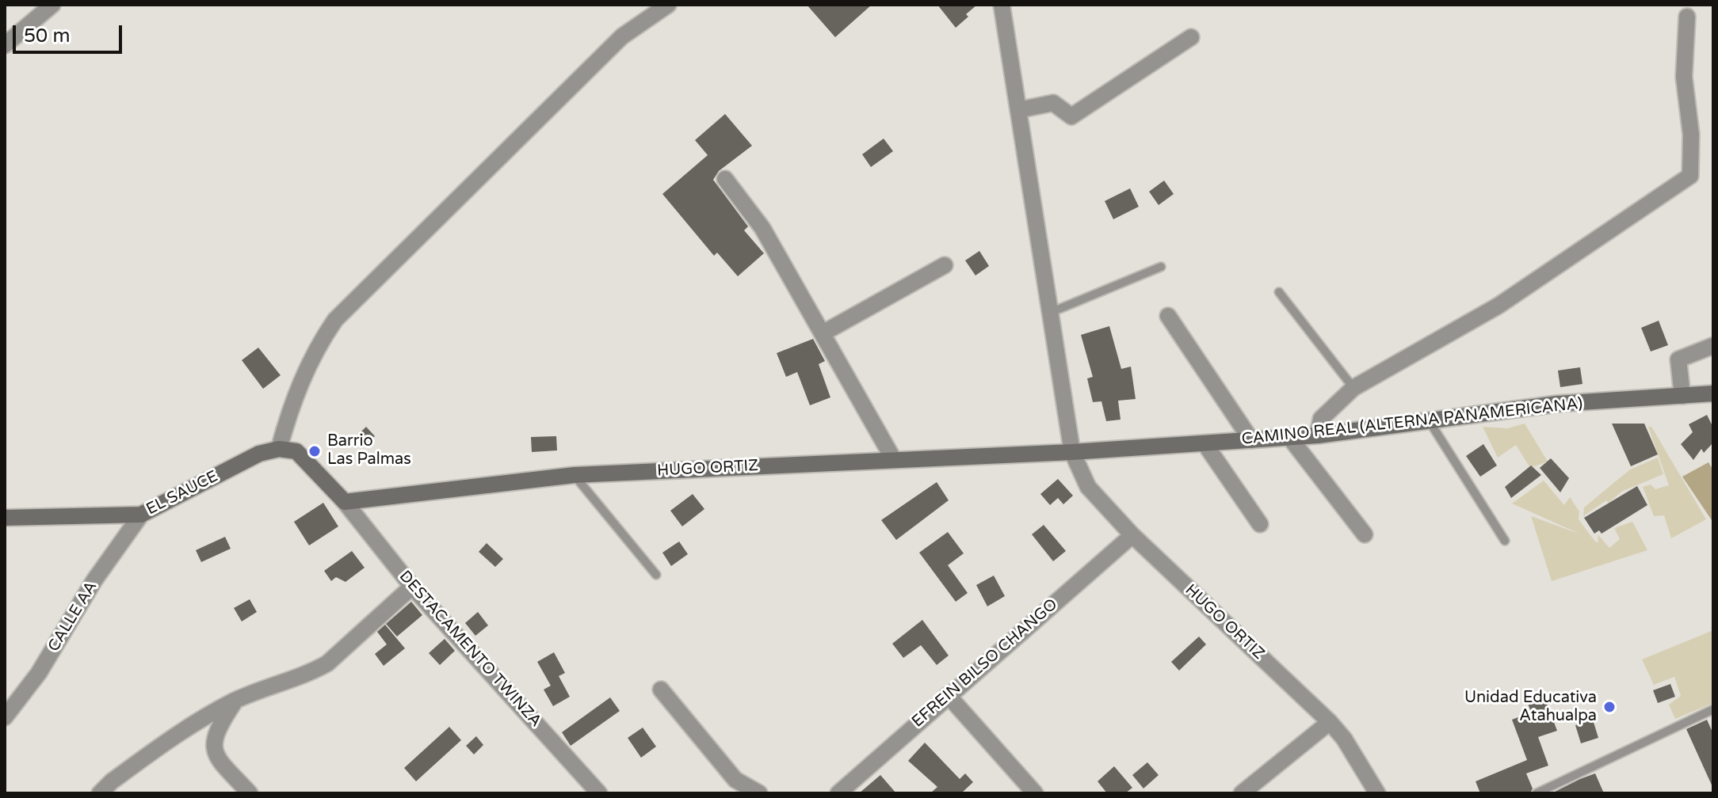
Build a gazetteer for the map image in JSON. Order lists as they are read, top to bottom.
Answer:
{
  "streets": {
    "street": [
      "CAMINO REAL (ALTERNA PANAMERICANA)",
      "HUGO ORTIZ",
      "EL SAUCE",
      "CALLE AA",
      "DESTACAMENTO TWINZA",
      "EFREIN BILSO CHANGO"
    ]
  },
  "crossings": [
    ["CAMINO REAL (ALTERNA PANAMERICANA)", "HUGO ORTIZ"],
    ["HUGO ORTIZ", "DESTACAMENTO TWINZA"],
    ["HUGO ORTIZ", "EFREIN BILSO CHANGO"],
    ["EL SAUCE", "CALLE AA"]
  ],
  "places": ["Barrio Las Palmas", "Unidad Educativa Atahualpa"],
  "scale_bar": "50 m"
}
